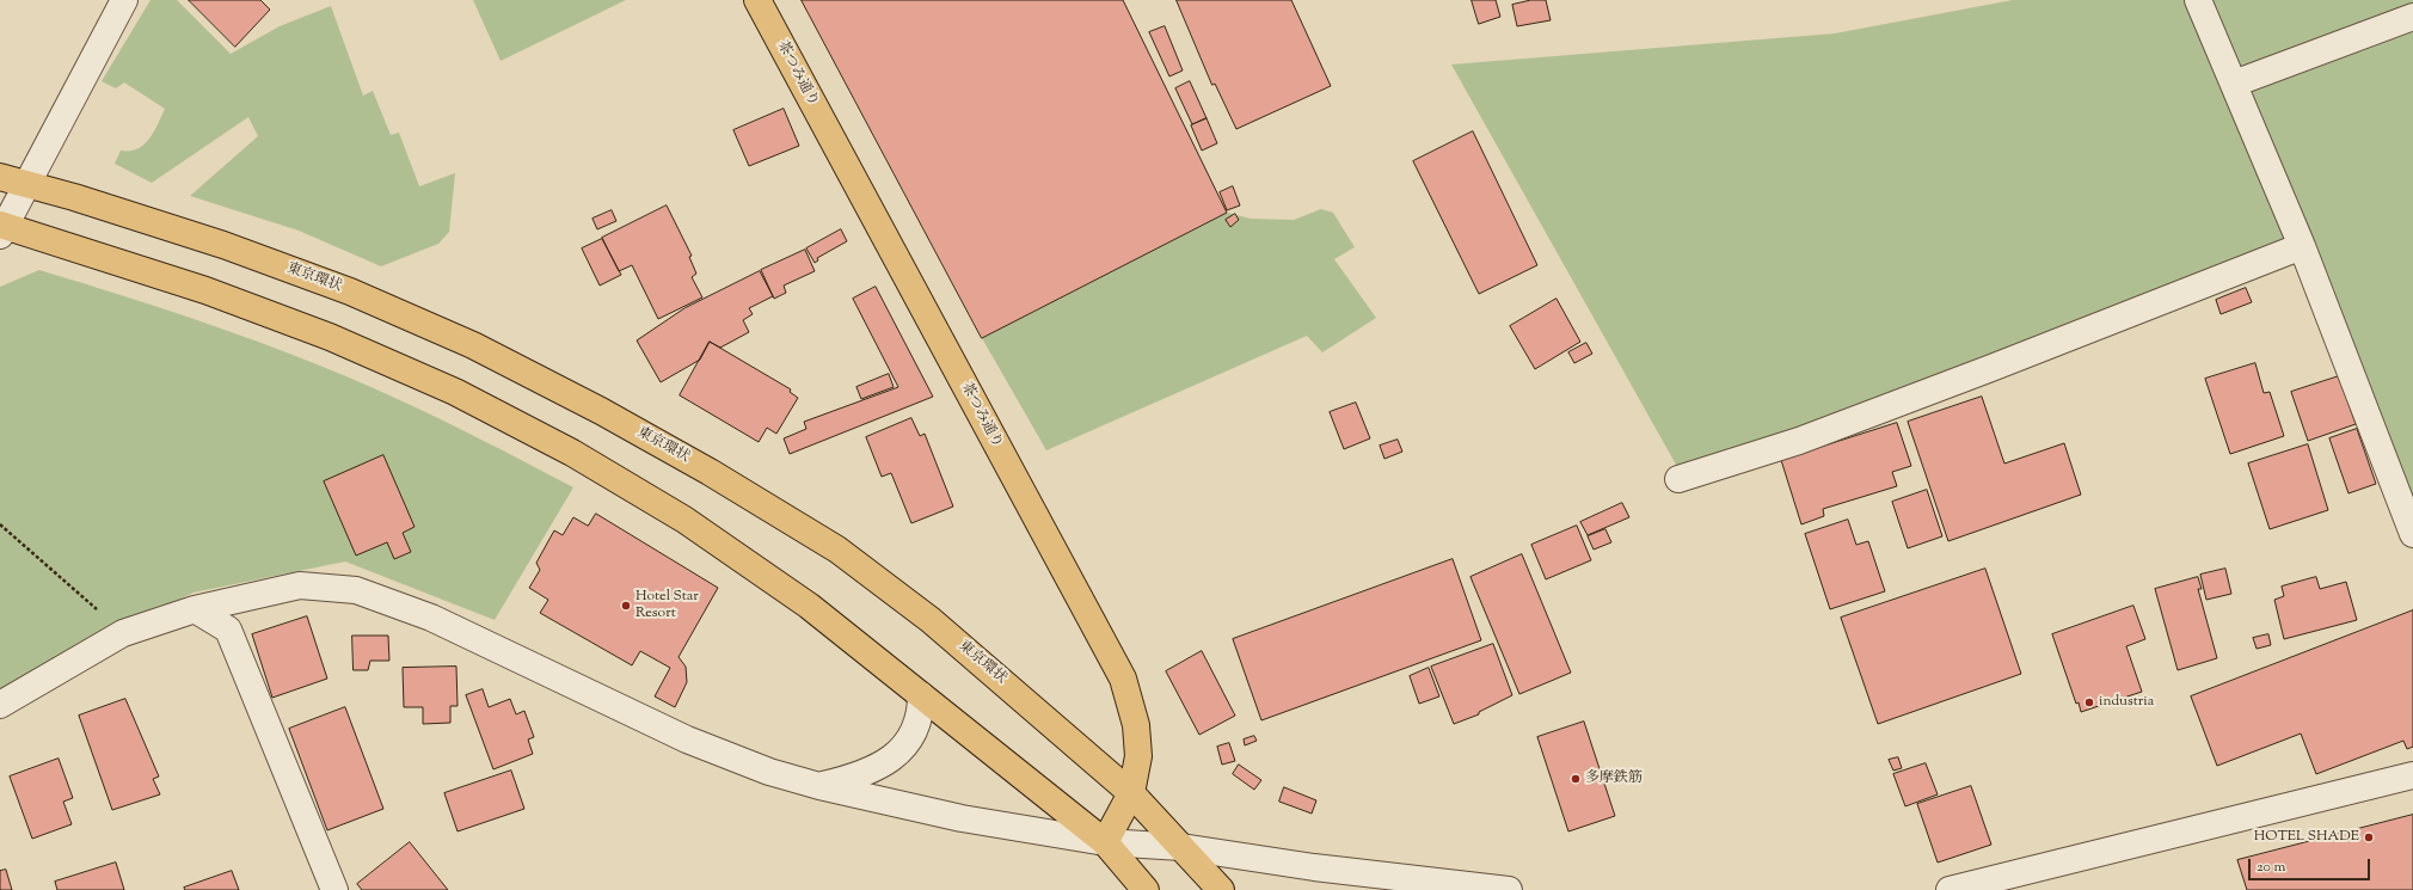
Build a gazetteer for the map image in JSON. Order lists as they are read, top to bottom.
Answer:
{
  "streets": {
    "main road": ["茶つみ通り", "東京環状"]
  },
  "crossings": [
    ["茶つみ通り", "東京環状"]
  ],
  "places": [
    "Hotel Star Resort",
    "industria",
    "多摩鉄筋",
    "HOTEL SHADE"
  ],
  "scale_bar": "20 m"
}
